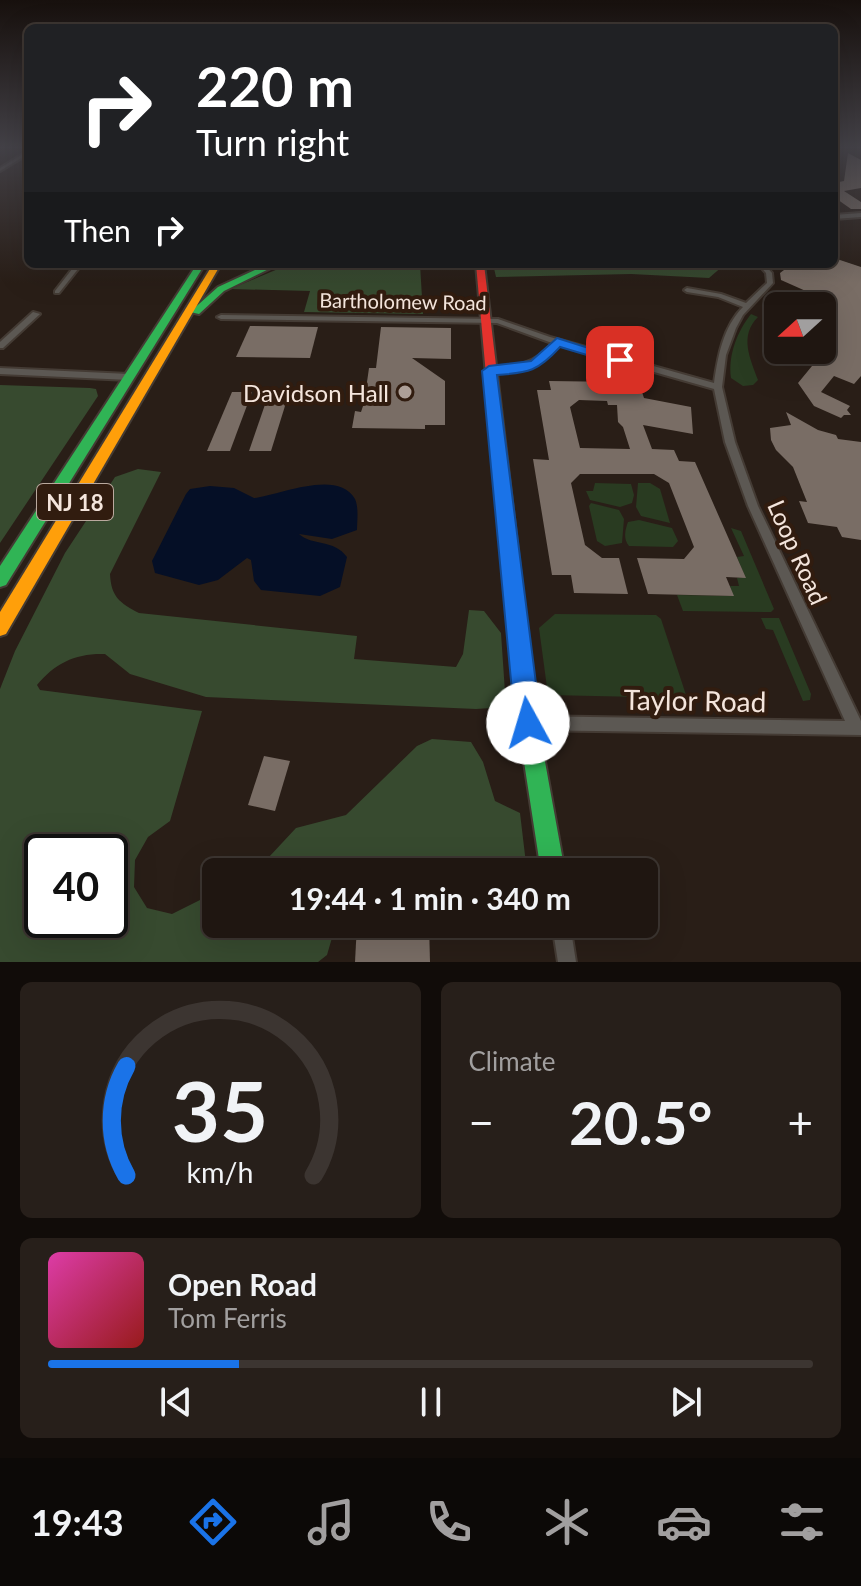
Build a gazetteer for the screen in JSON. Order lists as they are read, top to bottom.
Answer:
{
  "streets": {
    "main road": ["NJ 18"],
    "street": ["Bartholomew Road", "Loop Road", "Taylor Road"]
  },
  "crossings": [
    ["Bartholomew Road", "Loop Road"],
    ["Loop Road", "Taylor Road"]
  ],
  "places": ["Davidson Hall"],
  "north": "left",
  "page": {
    "turn": ["220 m", "Turn right"],
    "then": "Then",
    "limit": "40",
    "trip": "19:44 · 1 min · 340 m",
    "tile": "Climate",
    "heat": ["−", "20.5°", "+"],
    "song": ["Open Road", "Tom Ferris"],
    "tabs": "19:43",
    "gauge": ["35", "km/h"]
  }
}
